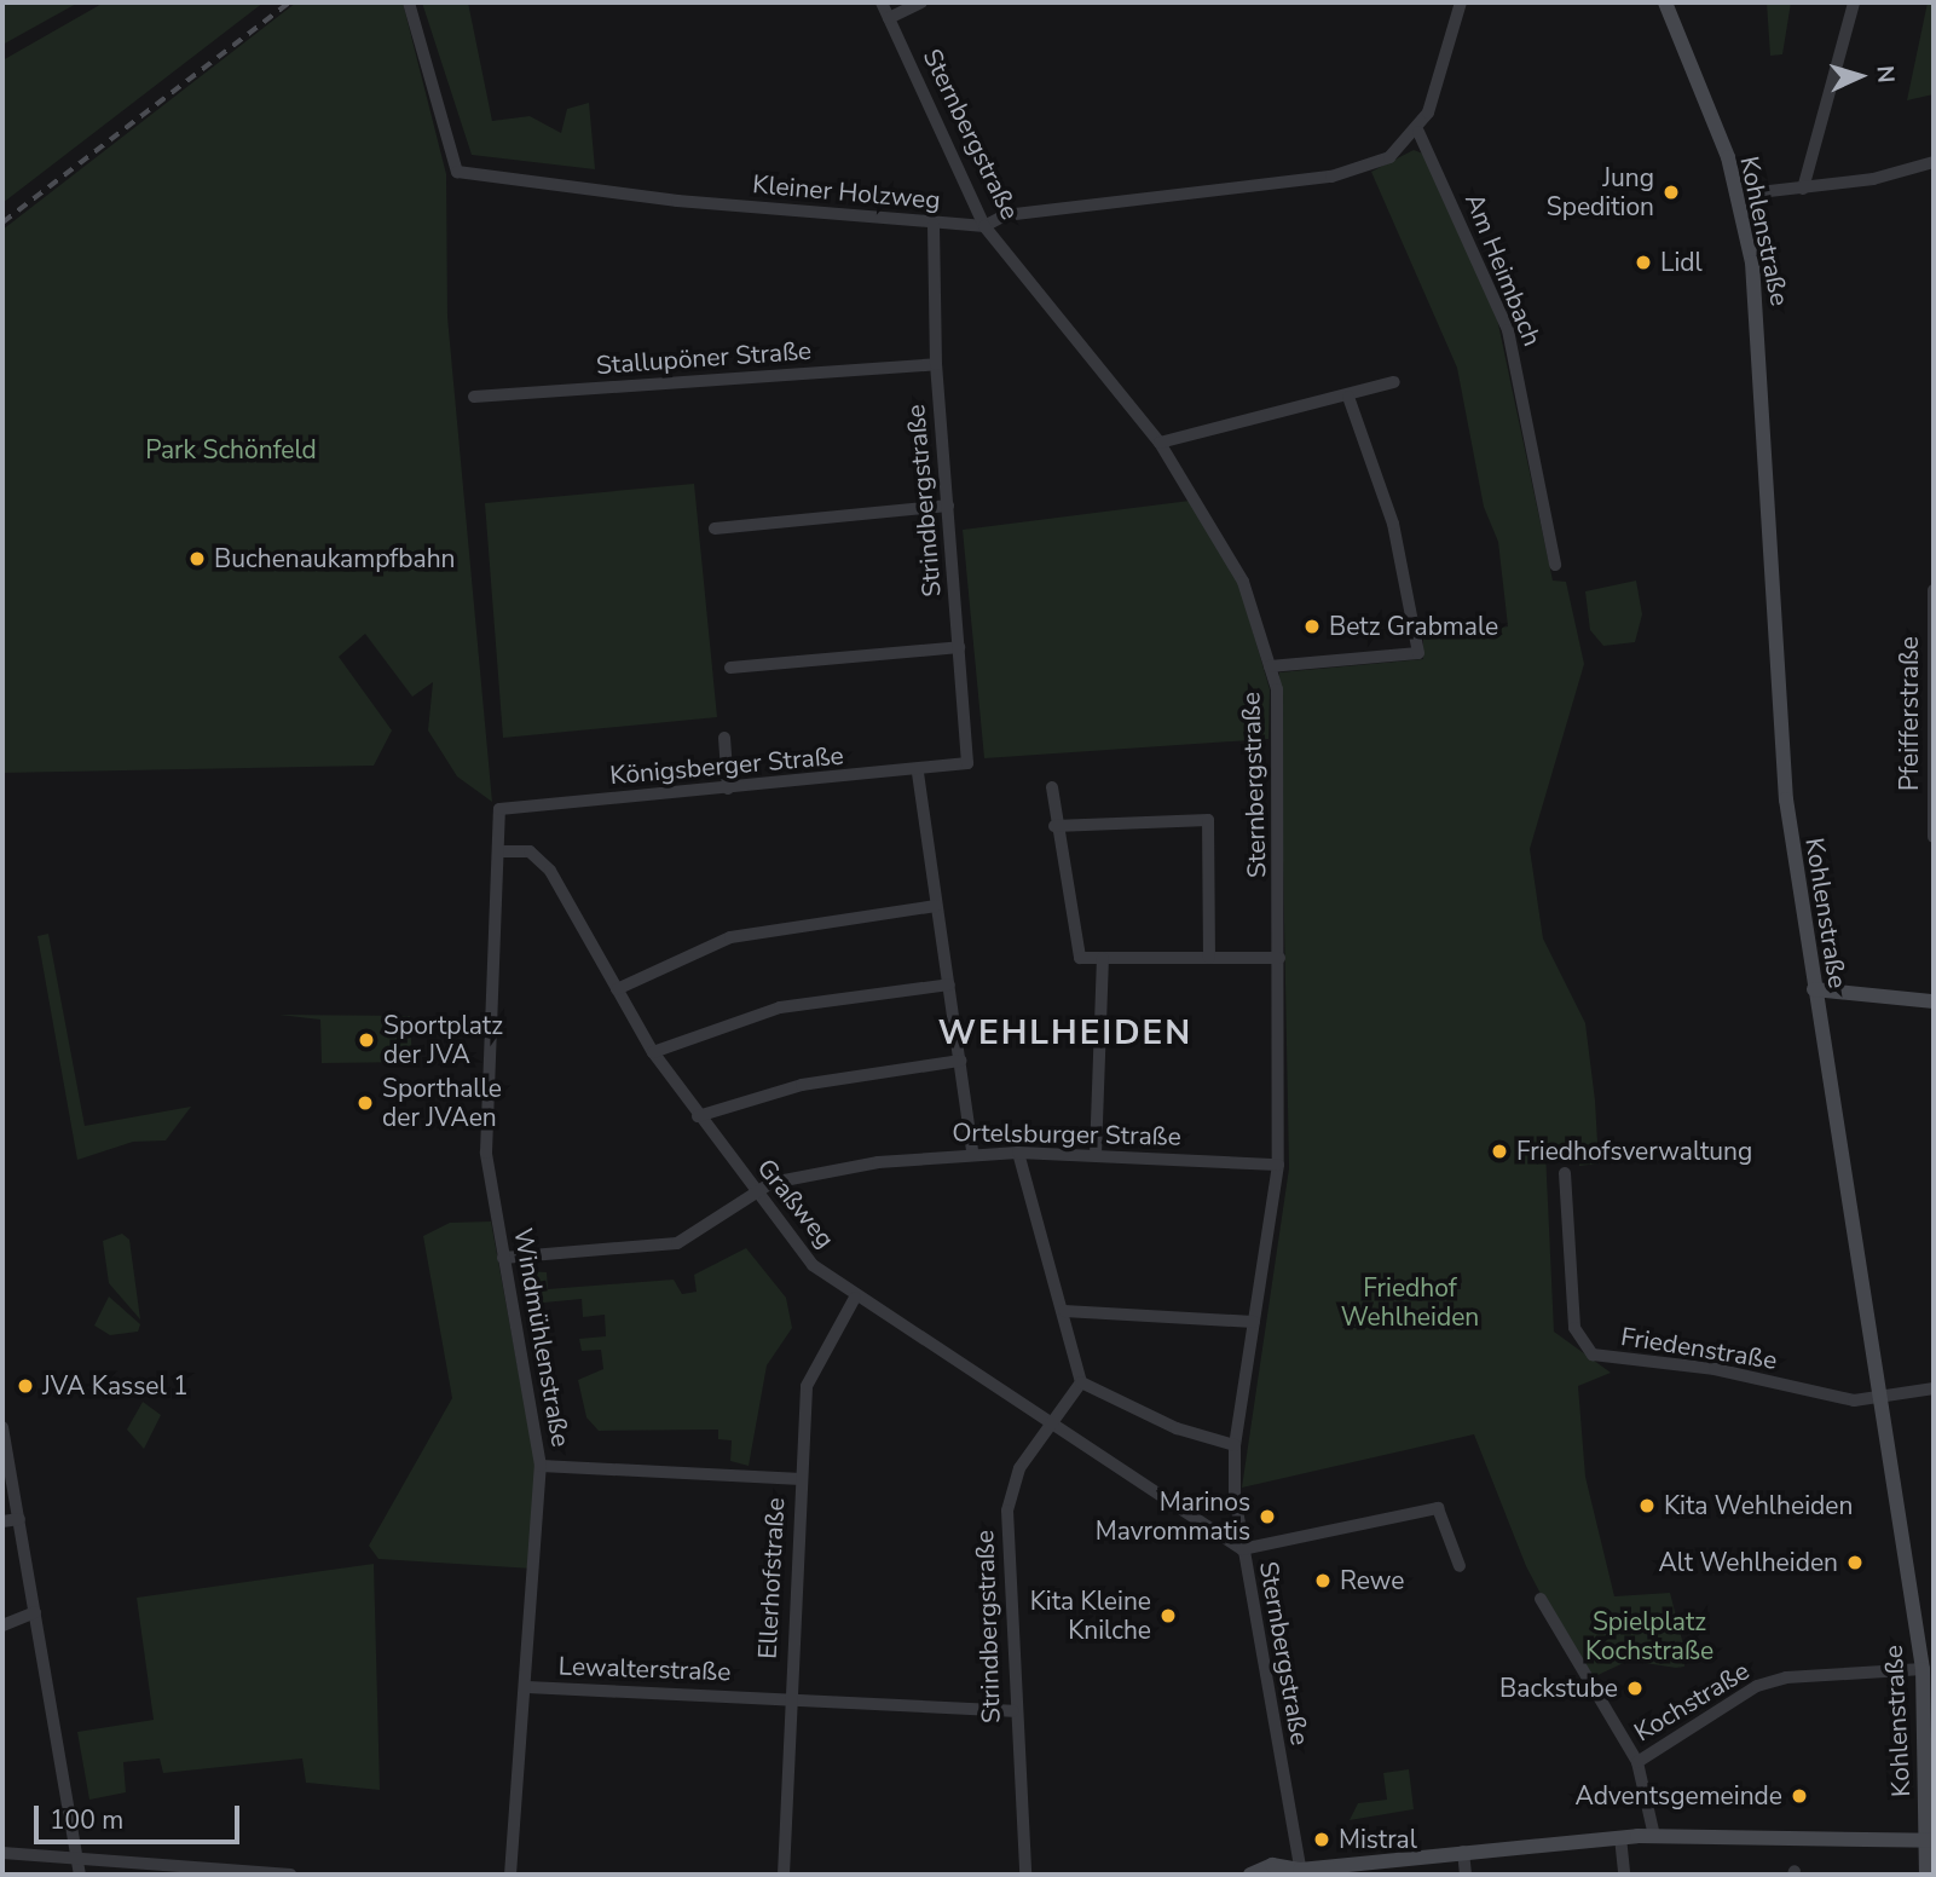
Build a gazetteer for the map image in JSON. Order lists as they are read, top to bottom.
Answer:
{
  "streets": {
    "main road": ["Kohlenstraße"],
    "street": [
      "Sternbergstraße",
      "Kleiner Holzweg",
      "Am Heimbach",
      "Stallupöner Straße",
      "Strindbergstraße",
      "Pfeifferstraße",
      "Königsberger Straße",
      "Ortelsburger Straße",
      "Graßweg",
      "Windmühlenstraße",
      "Friedenstraße",
      "Ellerhofstraße",
      "Lewalterstraße",
      "Kochstraße"
    ]
  },
  "crossings": [
    ["Sternbergstraße", "Kleiner Holzweg"],
    ["Sternbergstraße", "Ortelsburger Straße"],
    ["Sternbergstraße", "Graßweg"],
    ["Kleiner Holzweg", "Am Heimbach"],
    ["Kleiner Holzweg", "Strindbergstraße"],
    ["Kohlenstraße", "Friedenstraße"],
    ["Kohlenstraße", "Kochstraße"],
    ["Stallupöner Straße", "Strindbergstraße"],
    ["Strindbergstraße", "Königsberger Straße"],
    ["Strindbergstraße", "Graßweg"],
    ["Strindbergstraße", "Lewalterstraße"],
    ["Königsberger Straße", "Windmühlenstraße"],
    ["Ortelsburger Straße", "Graßweg"],
    ["Ortelsburger Straße", "Windmühlenstraße"],
    ["Graßweg", "Windmühlenstraße"],
    ["Graßweg", "Ellerhofstraße"],
    ["Windmühlenstraße", "Lewalterstraße"],
    ["Ellerhofstraße", "Lewalterstraße"]
  ],
  "districts": ["WEHLHEIDEN"],
  "parks": ["Park Schönfeld", "Friedhof Wehlheiden", "Spielplatz Kochstraße"],
  "places": [
    "Jung Spedition",
    "Lidl",
    "Buchenaukampfbahn",
    "Betz Grabmale",
    "Sportplatz der JVA",
    "Sporthalle der JVAen",
    "Friedhofsverwaltung",
    "JVA Kassel 1",
    "Kita Wehlheiden",
    "Marinos Mavrommatis",
    "Alt Wehlheiden",
    "Rewe",
    "Kita Kleine Knilche",
    "Backstube",
    "Adventsgemeinde",
    "Mistral"
  ],
  "scale_bar": "100 m",
  "north": "right"
}
